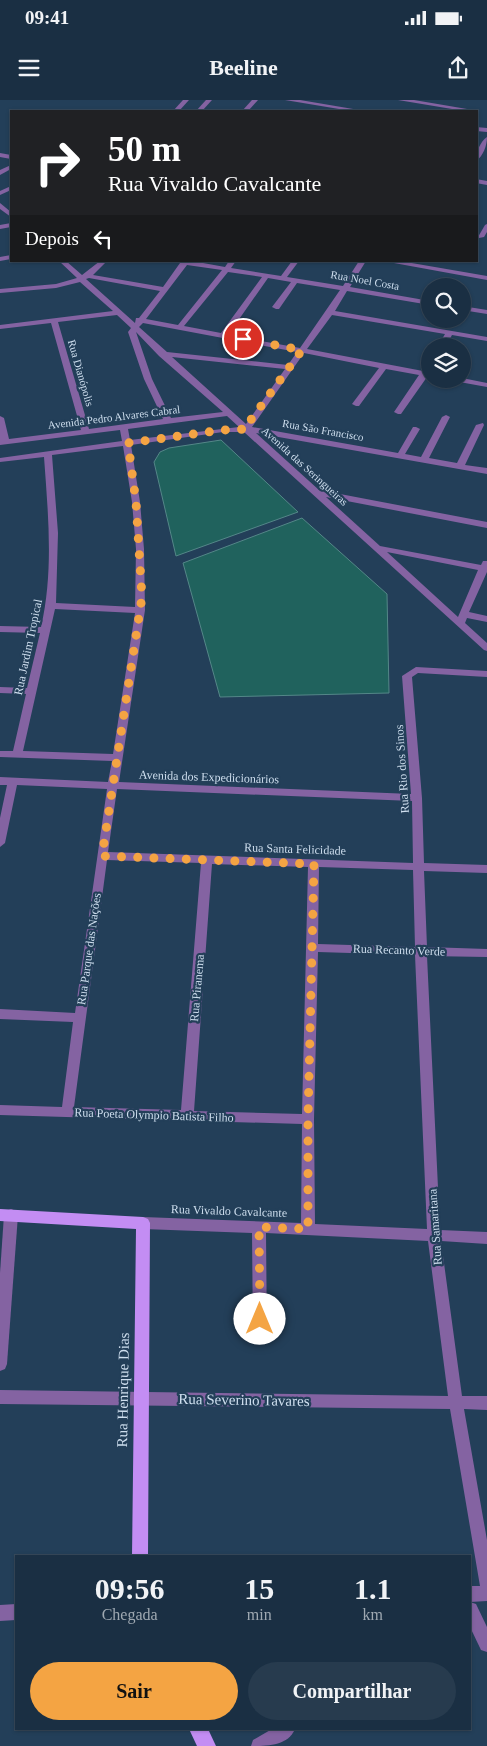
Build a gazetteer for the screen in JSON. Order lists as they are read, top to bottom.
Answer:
{
  "streets": {
    "main road": ["Rua Vivaldo Cavalcante", "Rua Henrique Dias"],
    "street": [
      "Rua Noel Costa",
      "Rua Dianópolis",
      "Avenida Pedro Alvares Cabral",
      "Rua São Francisco",
      "Avenida das Seringueiras",
      "Rua Jardim Tropical",
      "Rua Rio dos Sinos",
      "Avenida dos Expedicionários",
      "Rua Santa Felicidade",
      "Rua Parque das Nações",
      "Rua Recanto Verde",
      "Rua Piranema",
      "Rua Poeta Olympio Batista Filho",
      "Rua Samaritana",
      "Rua Severino Tavares"
    ]
  },
  "crossings": [
    ["Rua Dianópolis", "Avenida Pedro Alvares Cabral"],
    ["Avenida Pedro Alvares Cabral", "Avenida das Seringueiras"],
    ["Avenida Pedro Alvares Cabral", "Rua Parque das Nações"],
    ["Rua São Francisco", "Avenida das Seringueiras"],
    ["Rua Rio dos Sinos", "Avenida dos Expedicionários"],
    ["Rua Rio dos Sinos", "Rua Santa Felicidade"],
    ["Rua Rio dos Sinos", "Rua Samaritana"],
    ["Avenida dos Expedicionários", "Rua Parque das Nações"],
    ["Rua Santa Felicidade", "Rua Parque das Nações"],
    ["Rua Santa Felicidade", "Rua Piranema"],
    ["Rua Santa Felicidade", "Rua Samaritana"],
    ["Rua Parque das Nações", "Rua Poeta Olympio Batista Filho"],
    ["Rua Recanto Verde", "Rua Samaritana"],
    ["Rua Piranema", "Rua Poeta Olympio Batista Filho"],
    ["Rua Vivaldo Cavalcante", "Rua Samaritana"],
    ["Rua Vivaldo Cavalcante", "Rua Henrique Dias"],
    ["Rua Samaritana", "Rua Severino Tavares"],
    ["Rua Henrique Dias", "Rua Severino Tavares"]
  ],
  "page": {
    "status": "09:41",
    "header": "Beeline",
    "turn": ["50 m", "Rua Vivaldo Cavalcante"],
    "then": "Depois",
    "eta": [
      "09:56",
      "Chegada",
      "15",
      "min",
      "1.1",
      "km"
    ],
    "buttons": ["Sair", "Compartilhar"]
  }
}
